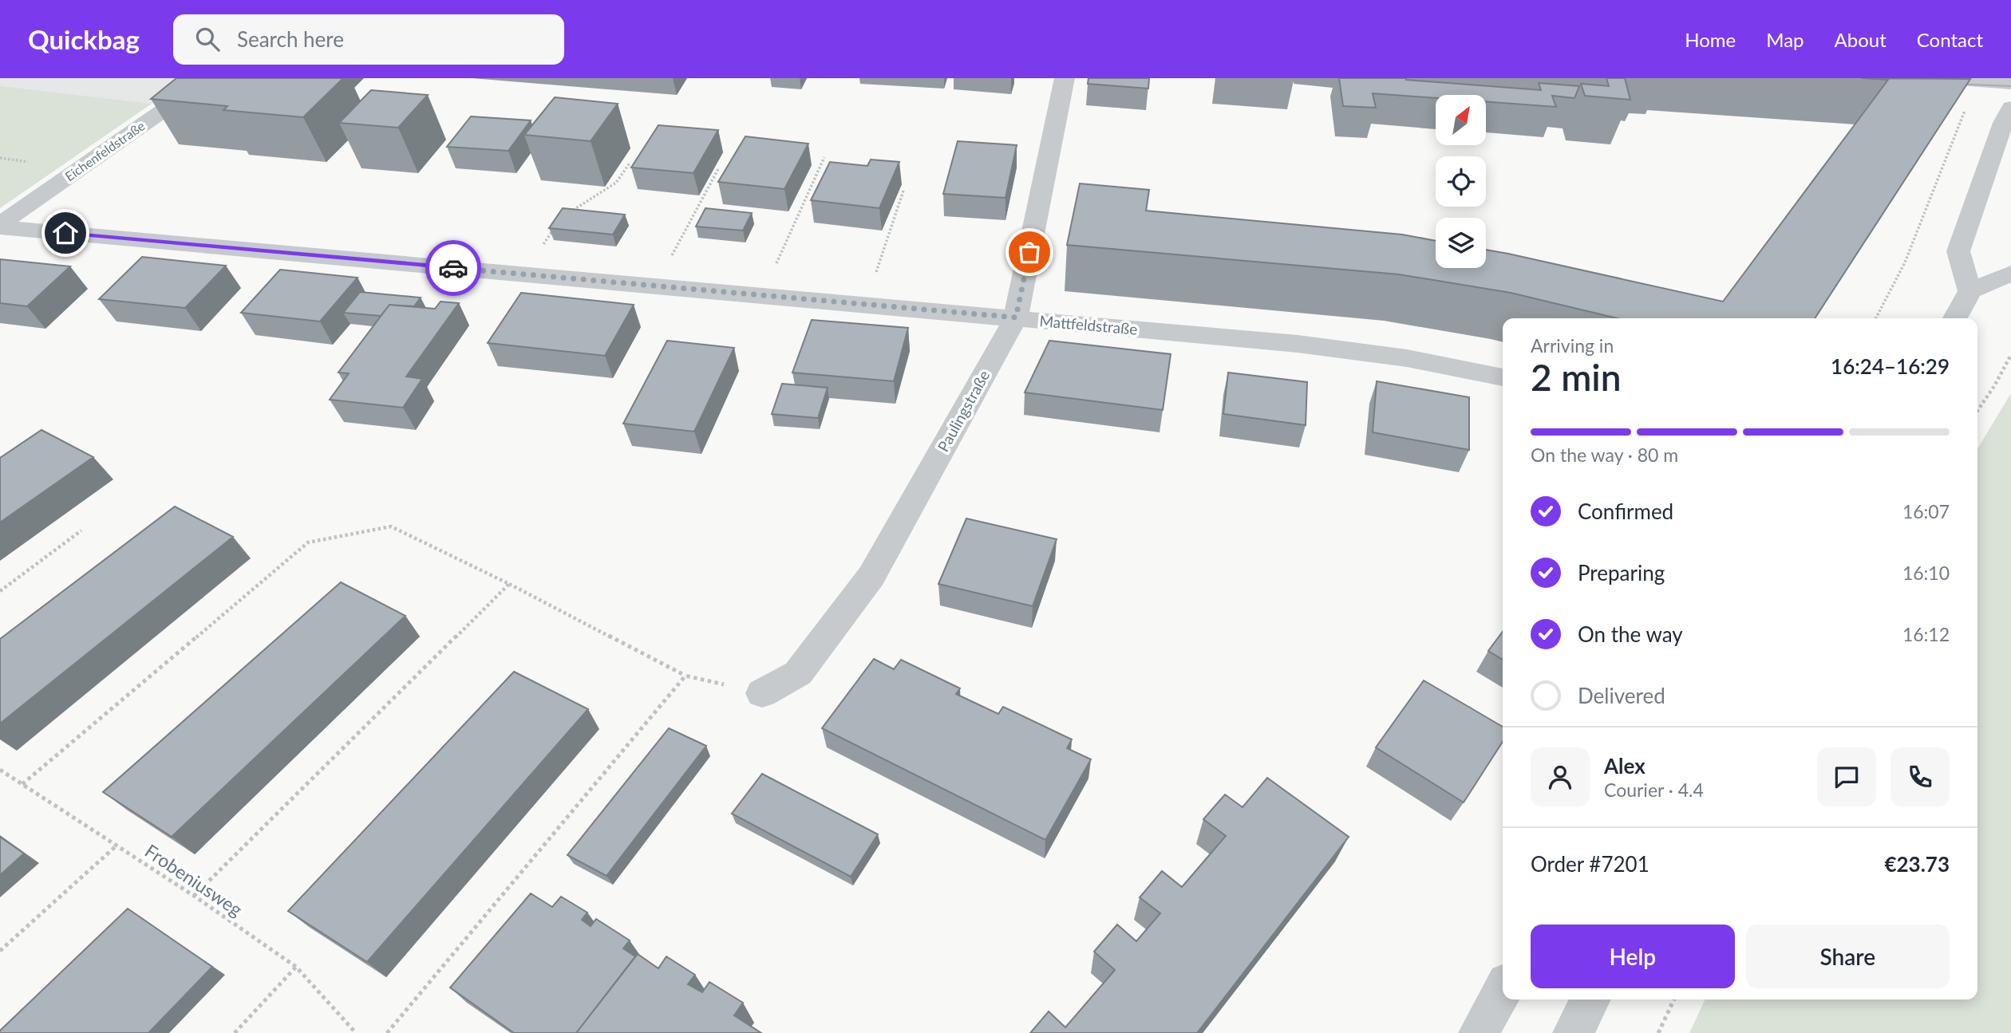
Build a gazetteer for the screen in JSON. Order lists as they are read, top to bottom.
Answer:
{
  "streets": {
    "street": ["Eichenfeldstraße", "Mattfeldstraße", "Paulingstraße"],
    "path": ["Frobeniusweg"]
  },
  "crossings": [
    ["Eichenfeldstraße", "Mattfeldstraße"],
    ["Mattfeldstraße", "Paulingstraße"]
  ],
  "north": "top right",
  "page": {
    "header": "Quickbag",
    "search": "Search here",
    "nav": [
      "Home",
      "Map",
      "About",
      "Contact"
    ],
    "heading": ["2 min", "Arriving in", "16:24–16:29"],
    "panel": [
      "Alex",
      "Courier · 4.4",
      "Order #7201",
      "€23.73"
    ],
    "bar": "On the way · 80 m",
    "list": [
      ["Confirmed", "16:07"],
      ["Preparing", "16:10"],
      ["On the way", "16:12"],
      "Delivered"
    ],
    "buttons": ["Help", "Share"]
  }
}
